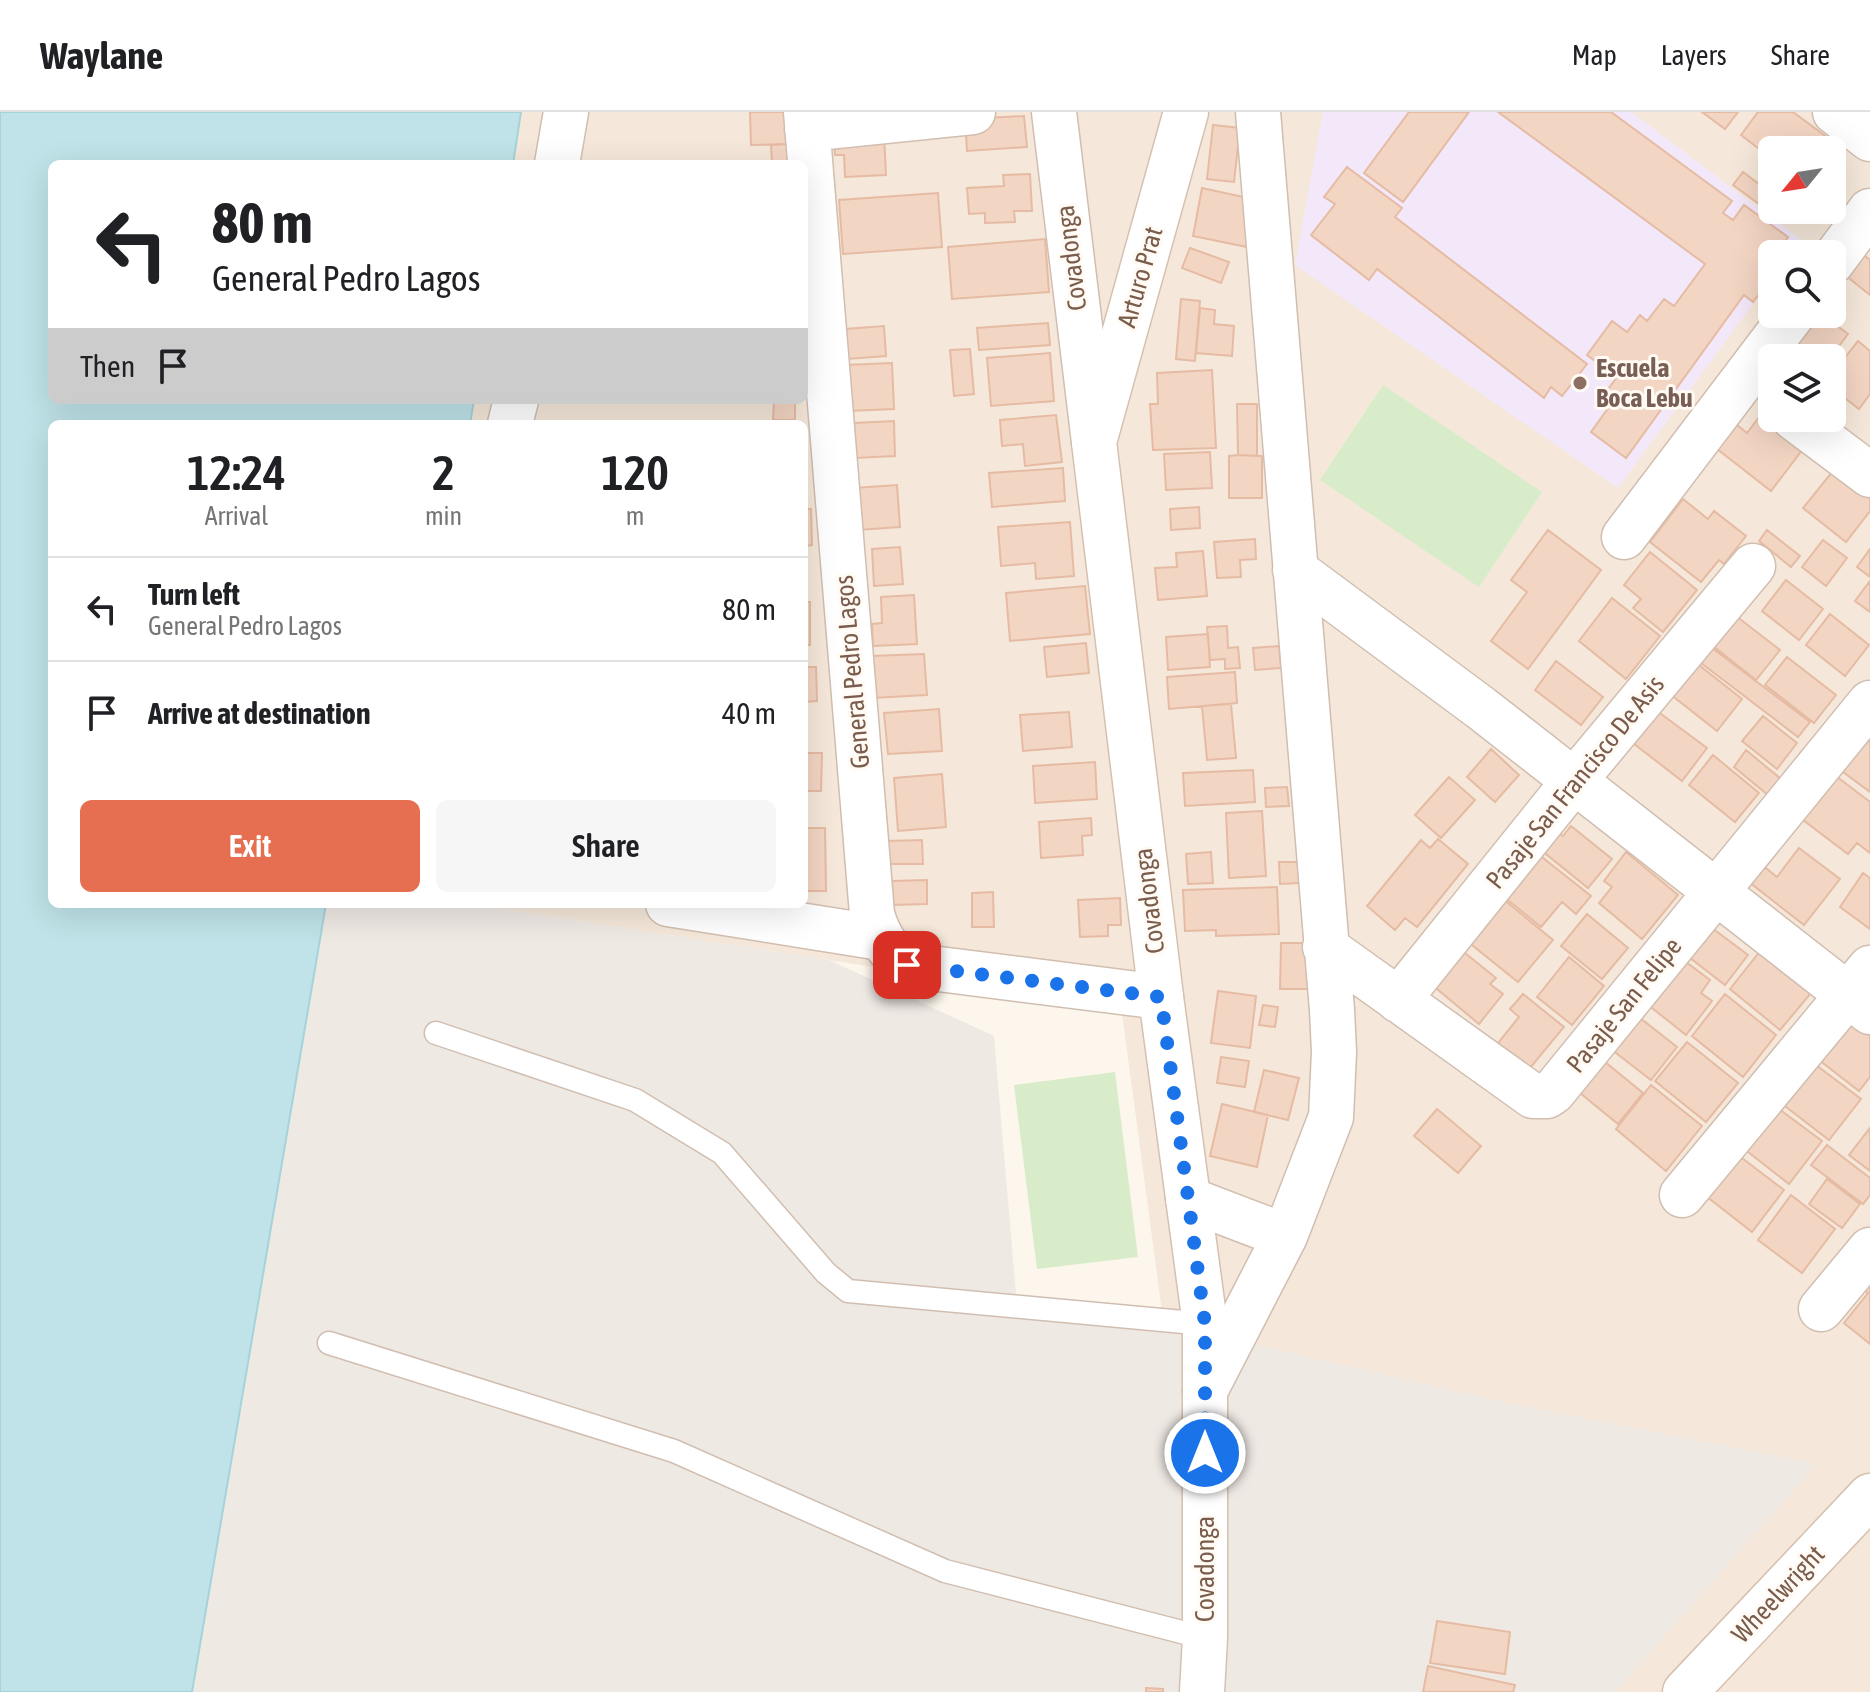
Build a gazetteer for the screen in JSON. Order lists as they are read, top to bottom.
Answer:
{
  "streets": {
    "street": [
      "Covadonga",
      "Arturo Prat",
      "General Pedro Lagos",
      "Pasaje San Francisco De Asis",
      "Pasaje San Felipe",
      "Wheelwright"
    ]
  },
  "crossings": [
    ["Covadonga", "Arturo Prat"],
    ["Pasaje San Francisco De Asis", "Pasaje San Felipe"]
  ],
  "places": ["Escuela Boca Lebu"],
  "north": "bottom left",
  "page": {
    "header": "Waylane",
    "nav": ["Map", "Layers", "Share"],
    "turn": ["80 m", "General Pedro Lagos"],
    "then": "Then",
    "eta": [
      "12:24",
      "Arrival",
      "2",
      "min",
      "120",
      "m"
    ],
    "list": [
      {
        "name": "Turn left",
        "note": "General Pedro Lagos",
        "value": "80 m"
      },
      {
        "name": "Arrive at destination",
        "value": "40 m"
      }
    ],
    "buttons": ["Exit", "Share"]
  }
}
